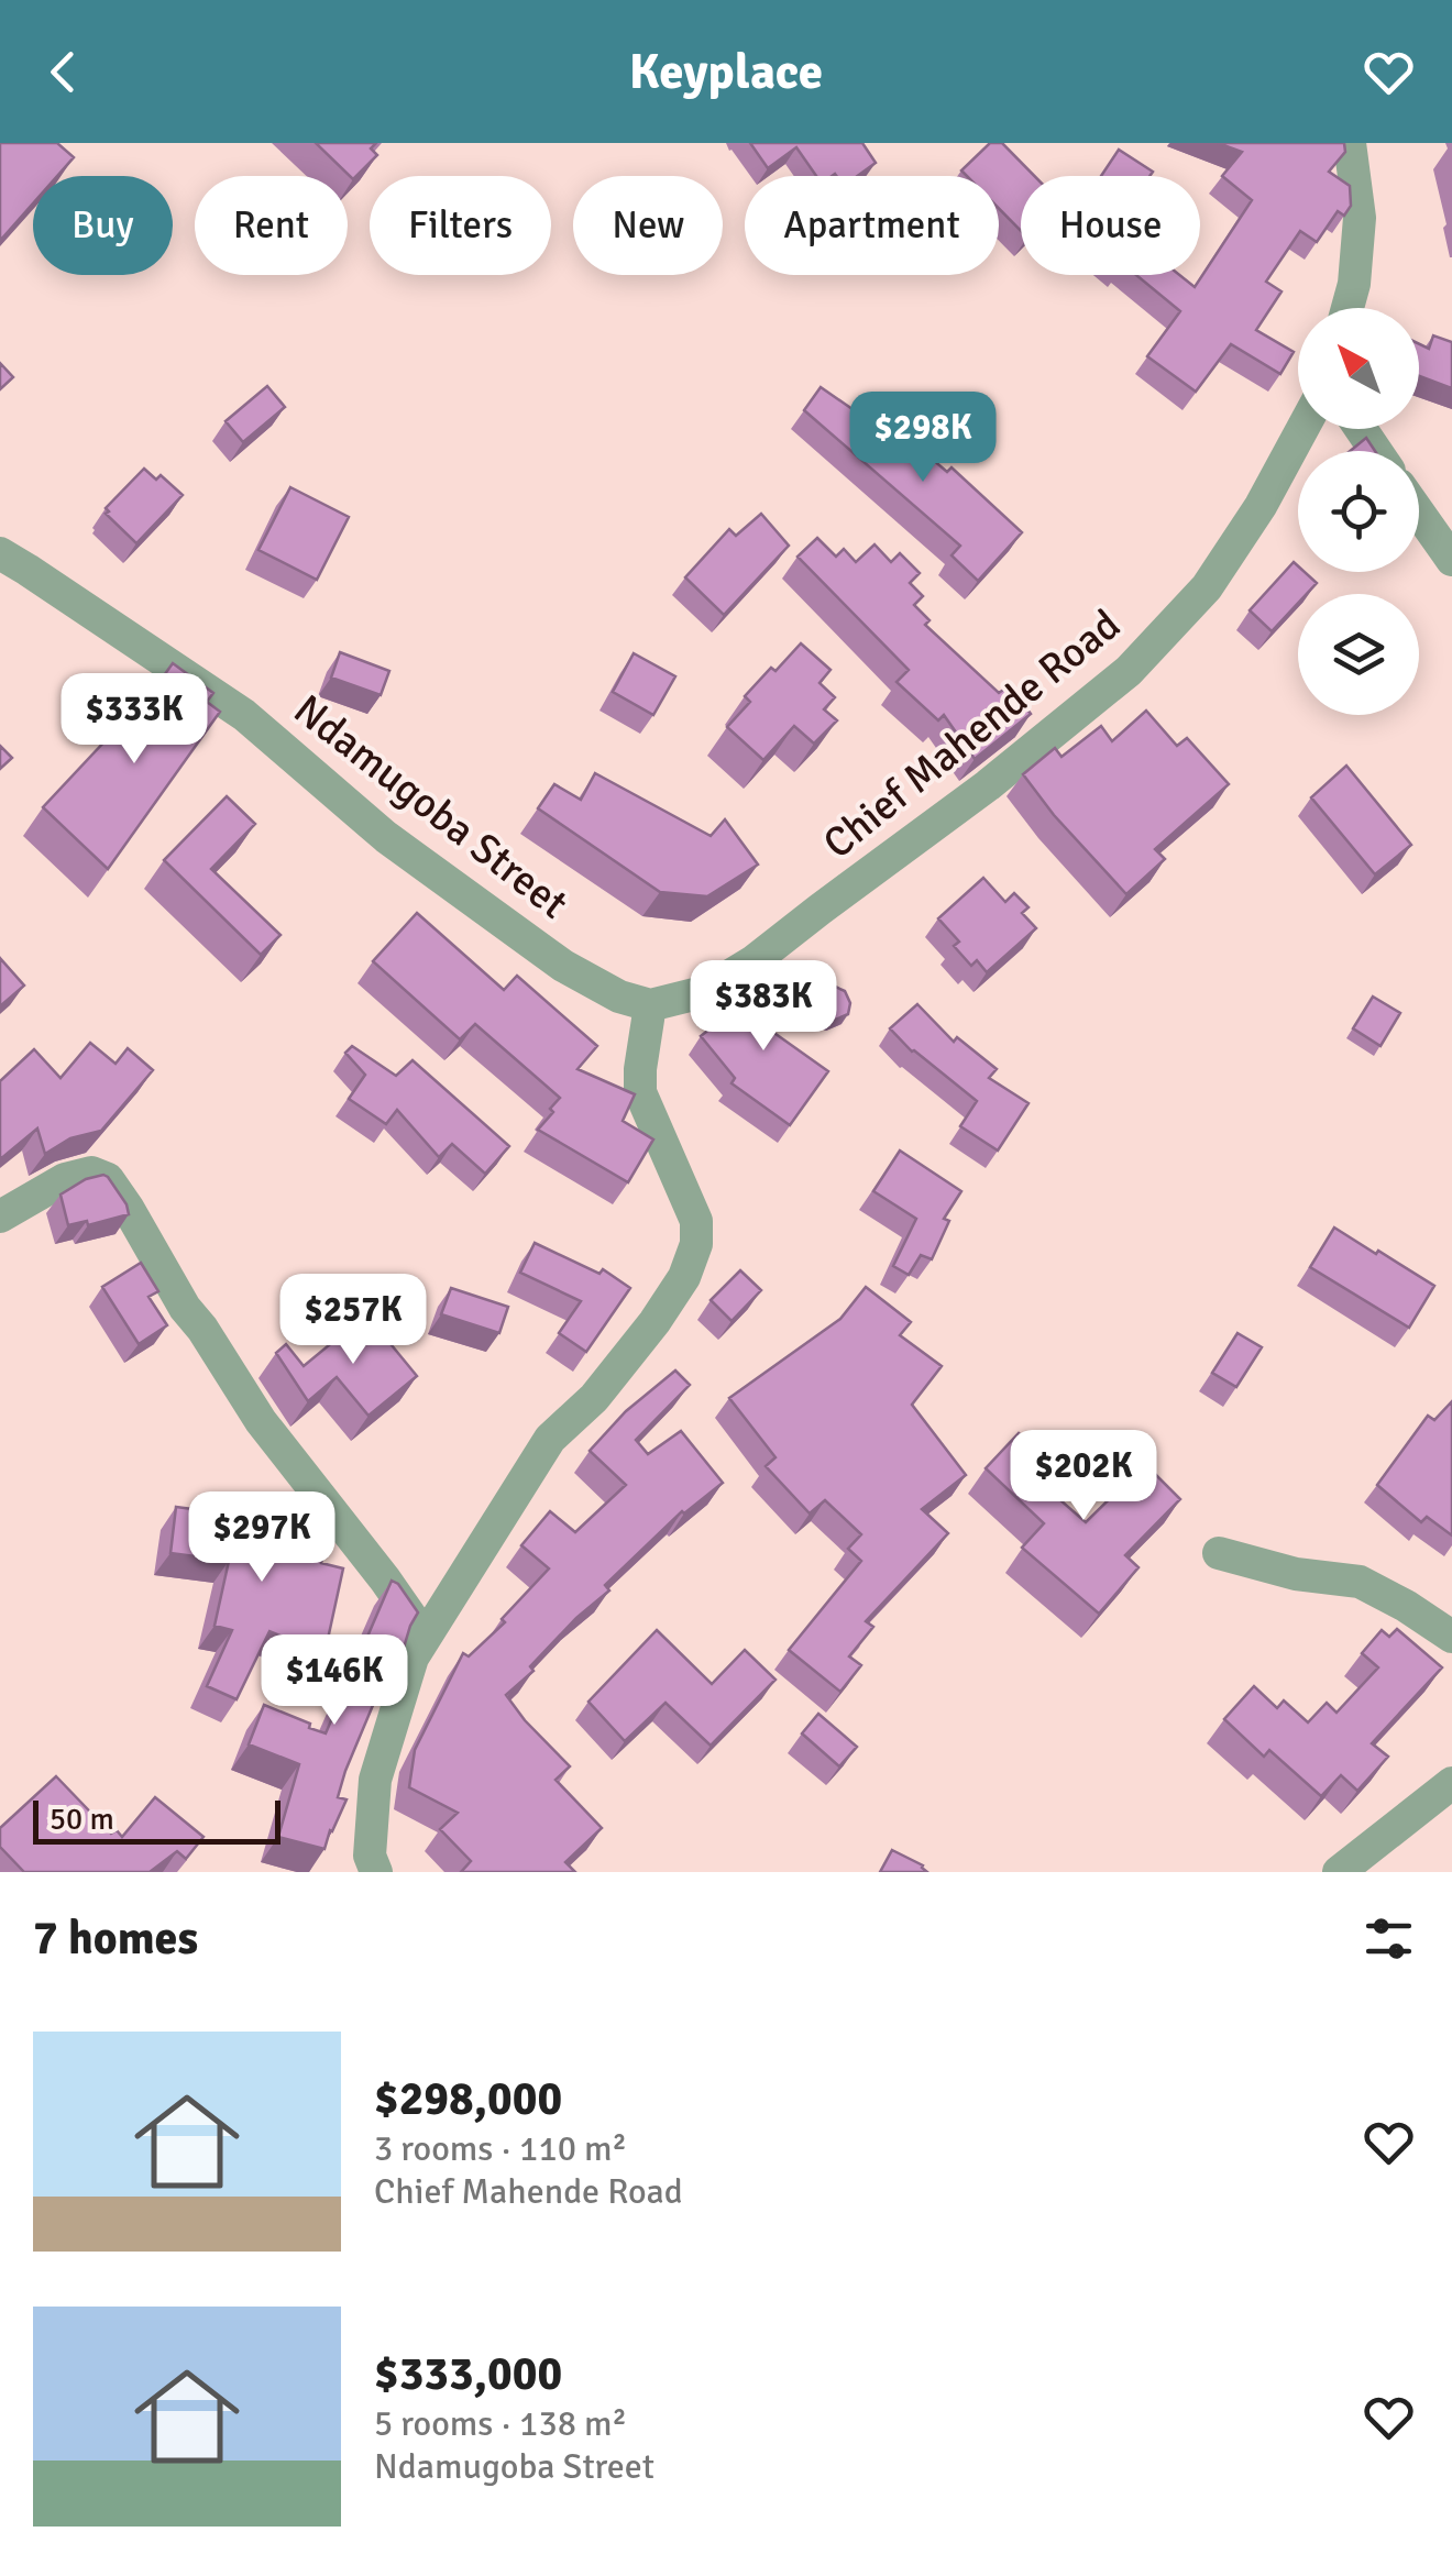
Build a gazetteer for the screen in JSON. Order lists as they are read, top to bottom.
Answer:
{
  "streets": {
    "street": ["Chief Mahende Road", "Ndamugoba Street"]
  },
  "crossings": [
    ["Chief Mahende Road", "Ndamugoba Street"]
  ],
  "scale_bar": "50 m",
  "north": "top left",
  "page": {
    "header": "Keyplace",
    "chip": [
      "Buy",
      "Rent",
      "Filters",
      "New",
      "Apartment",
      "House"
    ],
    "price": [
      "$298K",
      "$333K",
      "$383K",
      "$257K",
      "$202K",
      "$297K",
      "$146K"
    ],
    "scale": "50 m",
    "heading": "7 homes",
    "list": [
      {
        "name": "$298,000",
        "note": "3 rooms · 110 m² · Chief Mahende Road"
      },
      {
        "name": "$333,000",
        "note": "5 rooms · 138 m² · Ndamugoba Street"
      }
    ]
  }
}
